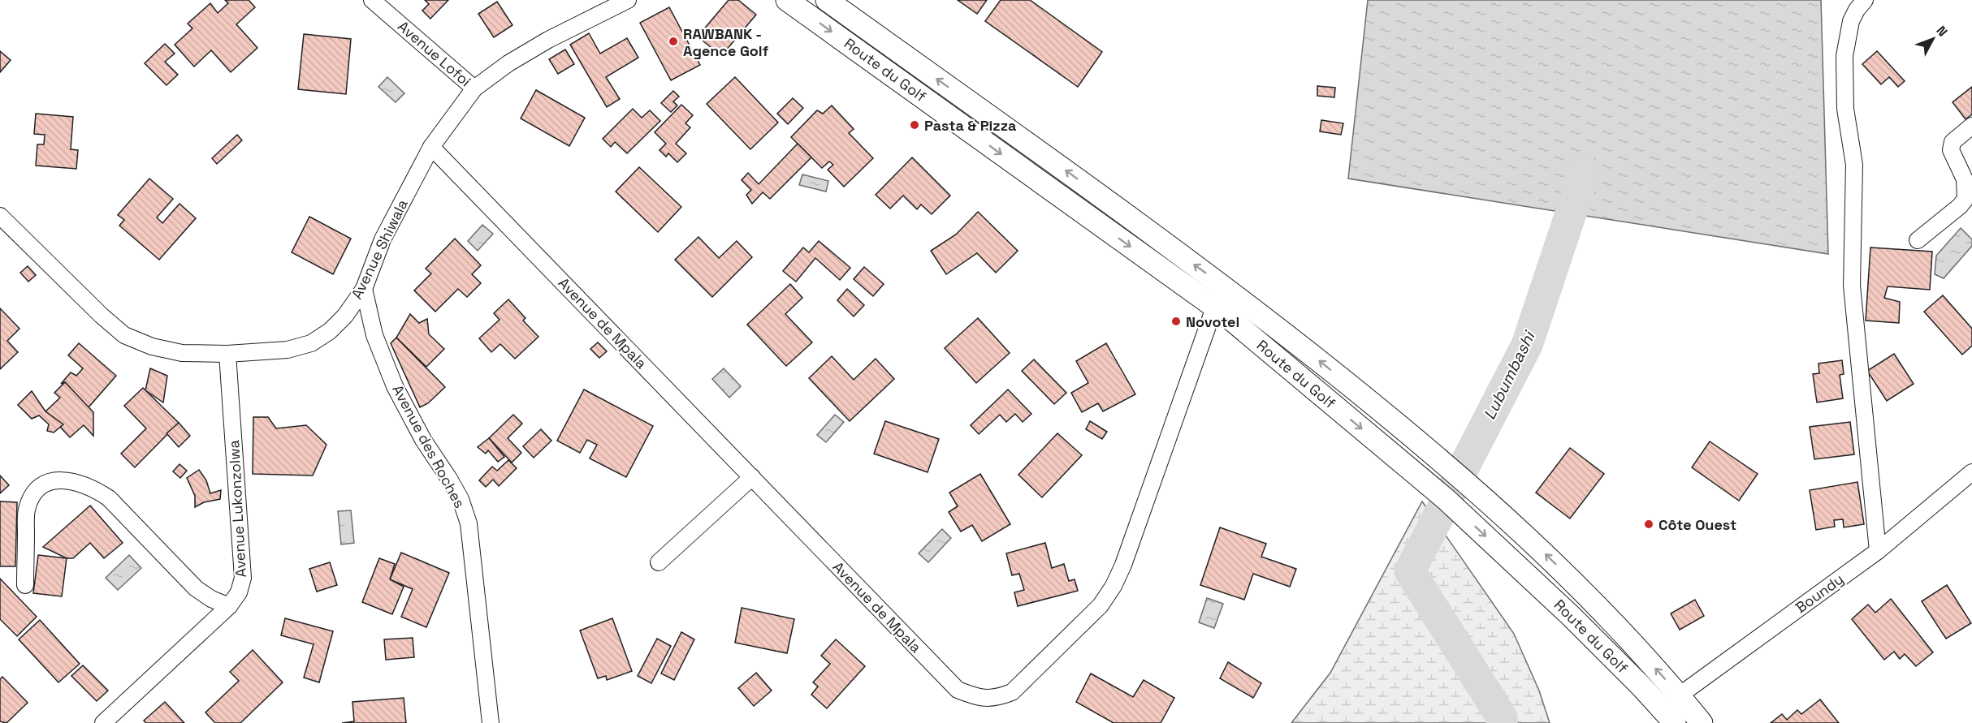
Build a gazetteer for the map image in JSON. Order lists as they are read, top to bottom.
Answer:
{
  "streets": {
    "main road": ["Route du Golf"],
    "street": [
      "Avenue Lofoi",
      "Avenue Shiwala",
      "Avenue de Mpala",
      "Avenue des Roches",
      "Avenue Lukonzolwa",
      "Boundy"
    ]
  },
  "crossings": [
    ["Avenue Lofoi", "Avenue Shiwala"],
    ["Route du Golf", "Avenue de Mpala"],
    ["Route du Golf", "Boundy"],
    ["Avenue Shiwala", "Avenue de Mpala"],
    ["Avenue Shiwala", "Avenue des Roches"],
    ["Avenue Shiwala", "Avenue Lukonzolwa"]
  ],
  "water": ["Lubumbashi"],
  "places": [
    "RAWBANK - Agence Golf",
    "Pasta & Pizza",
    "Novotel",
    "Côte Ouest"
  ],
  "north": "top right"
}
